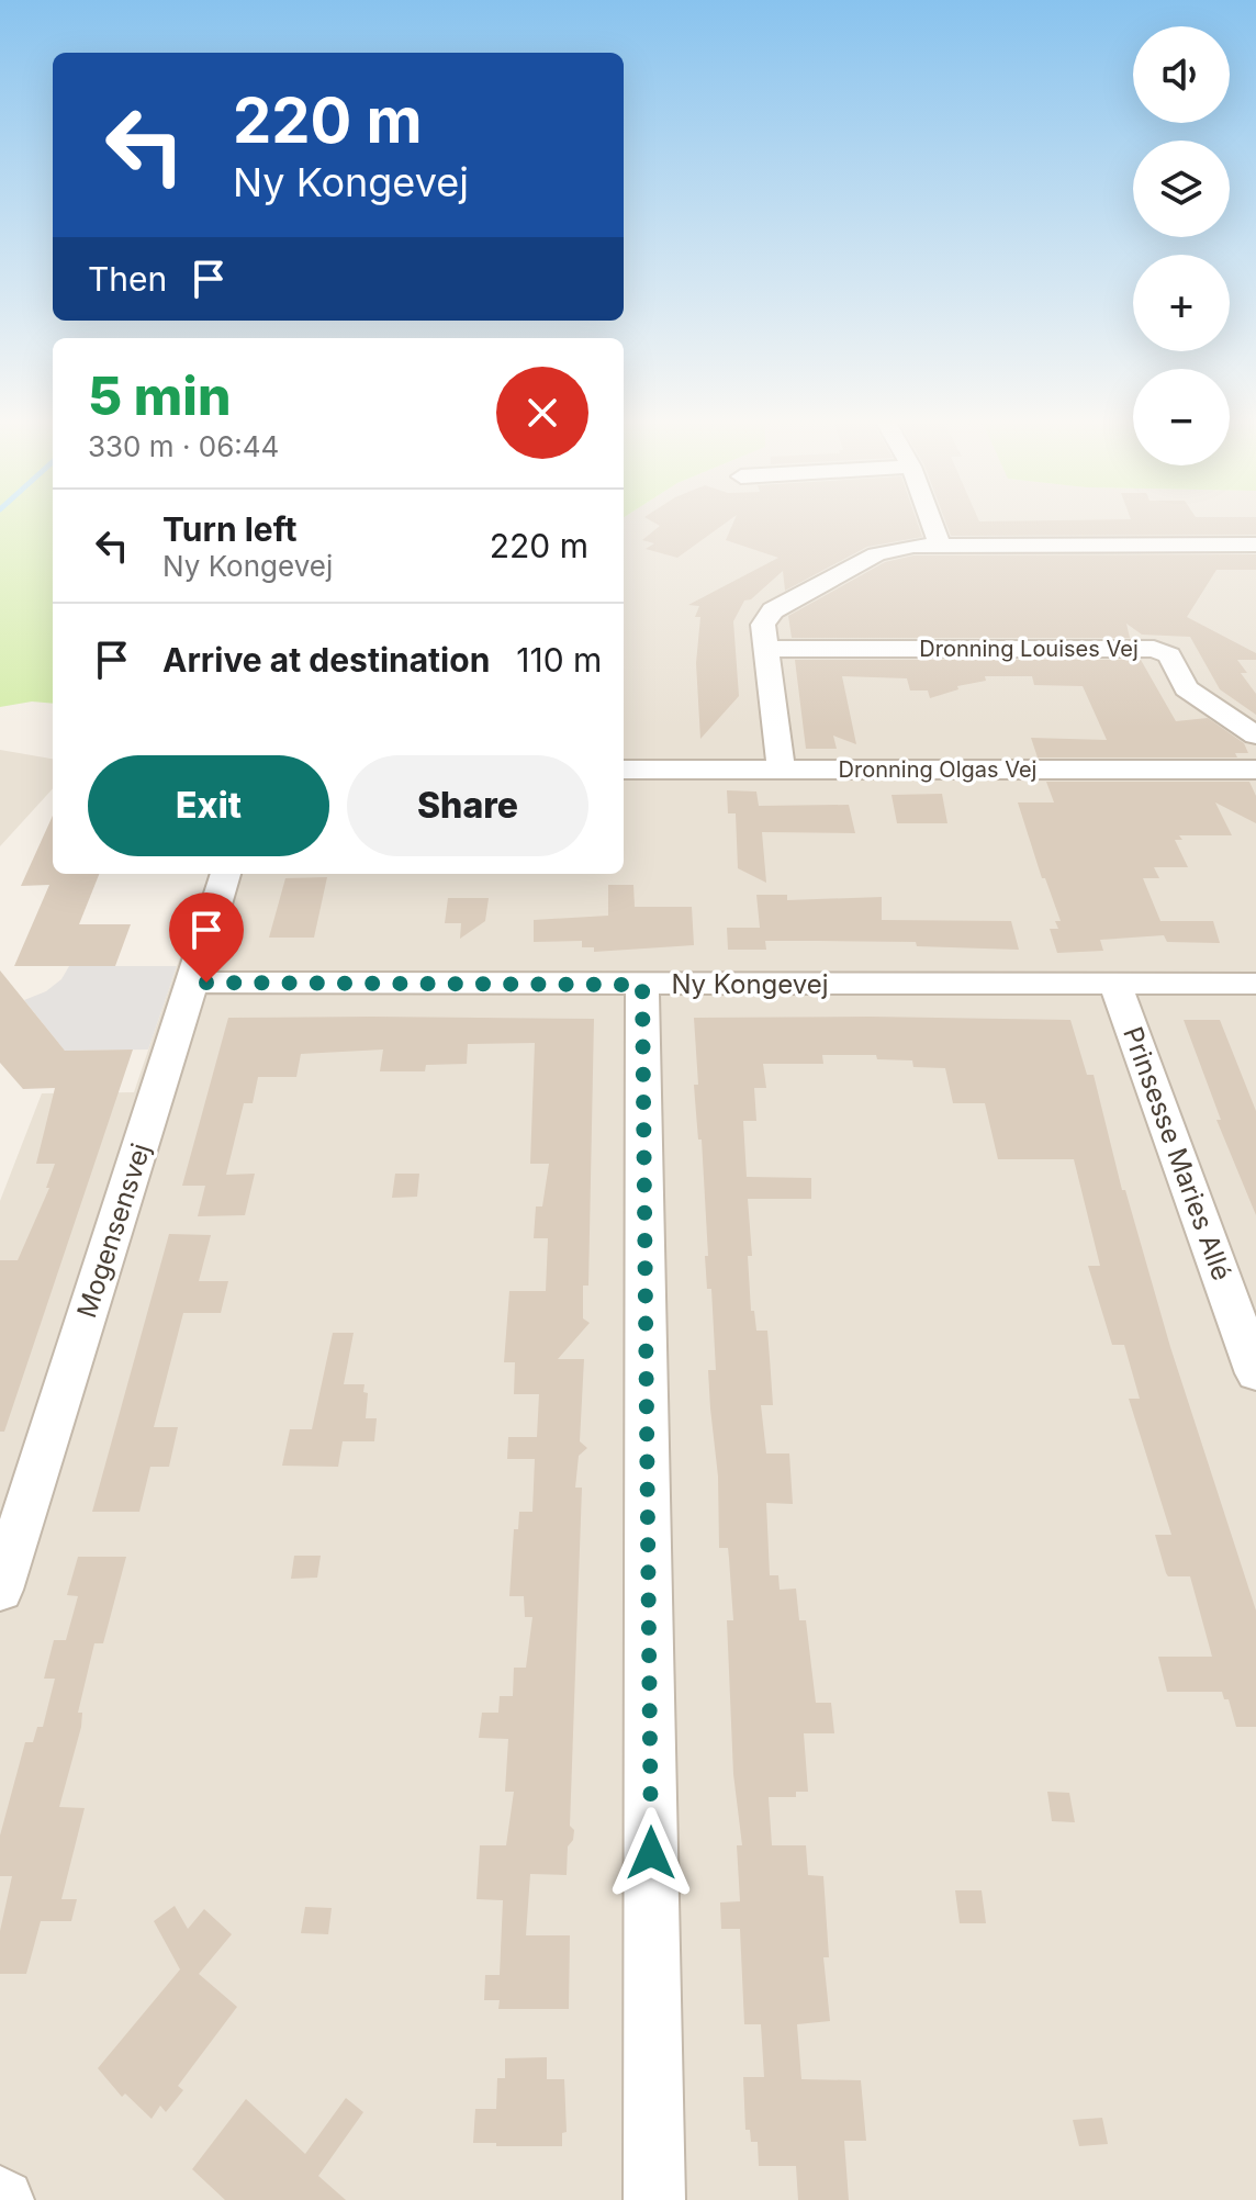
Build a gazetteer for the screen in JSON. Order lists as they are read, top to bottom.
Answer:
{
  "streets": {
    "street": [
      "Dronning Louises Vej",
      "Dronning Olgas Vej",
      "Ny Kongevej",
      "Prinsesse Maries Allé",
      "Mogensensvej"
    ]
  },
  "crossings": [
    ["Ny Kongevej", "Prinsesse Maries Allé"],
    ["Ny Kongevej", "Mogensensvej"]
  ],
  "page": {
    "map_buttons": ["+", "−"],
    "turn": ["220 m", "Ny Kongevej"],
    "then": "Then",
    "heading": ["5 min", "330 m · 06:44"],
    "list": [
      {
        "name": "Turn left",
        "note": "Ny Kongevej",
        "value": "220 m"
      },
      {
        "name": "Arrive at destination",
        "value": "110 m"
      }
    ],
    "buttons": ["Exit", "Share"]
  }
}
